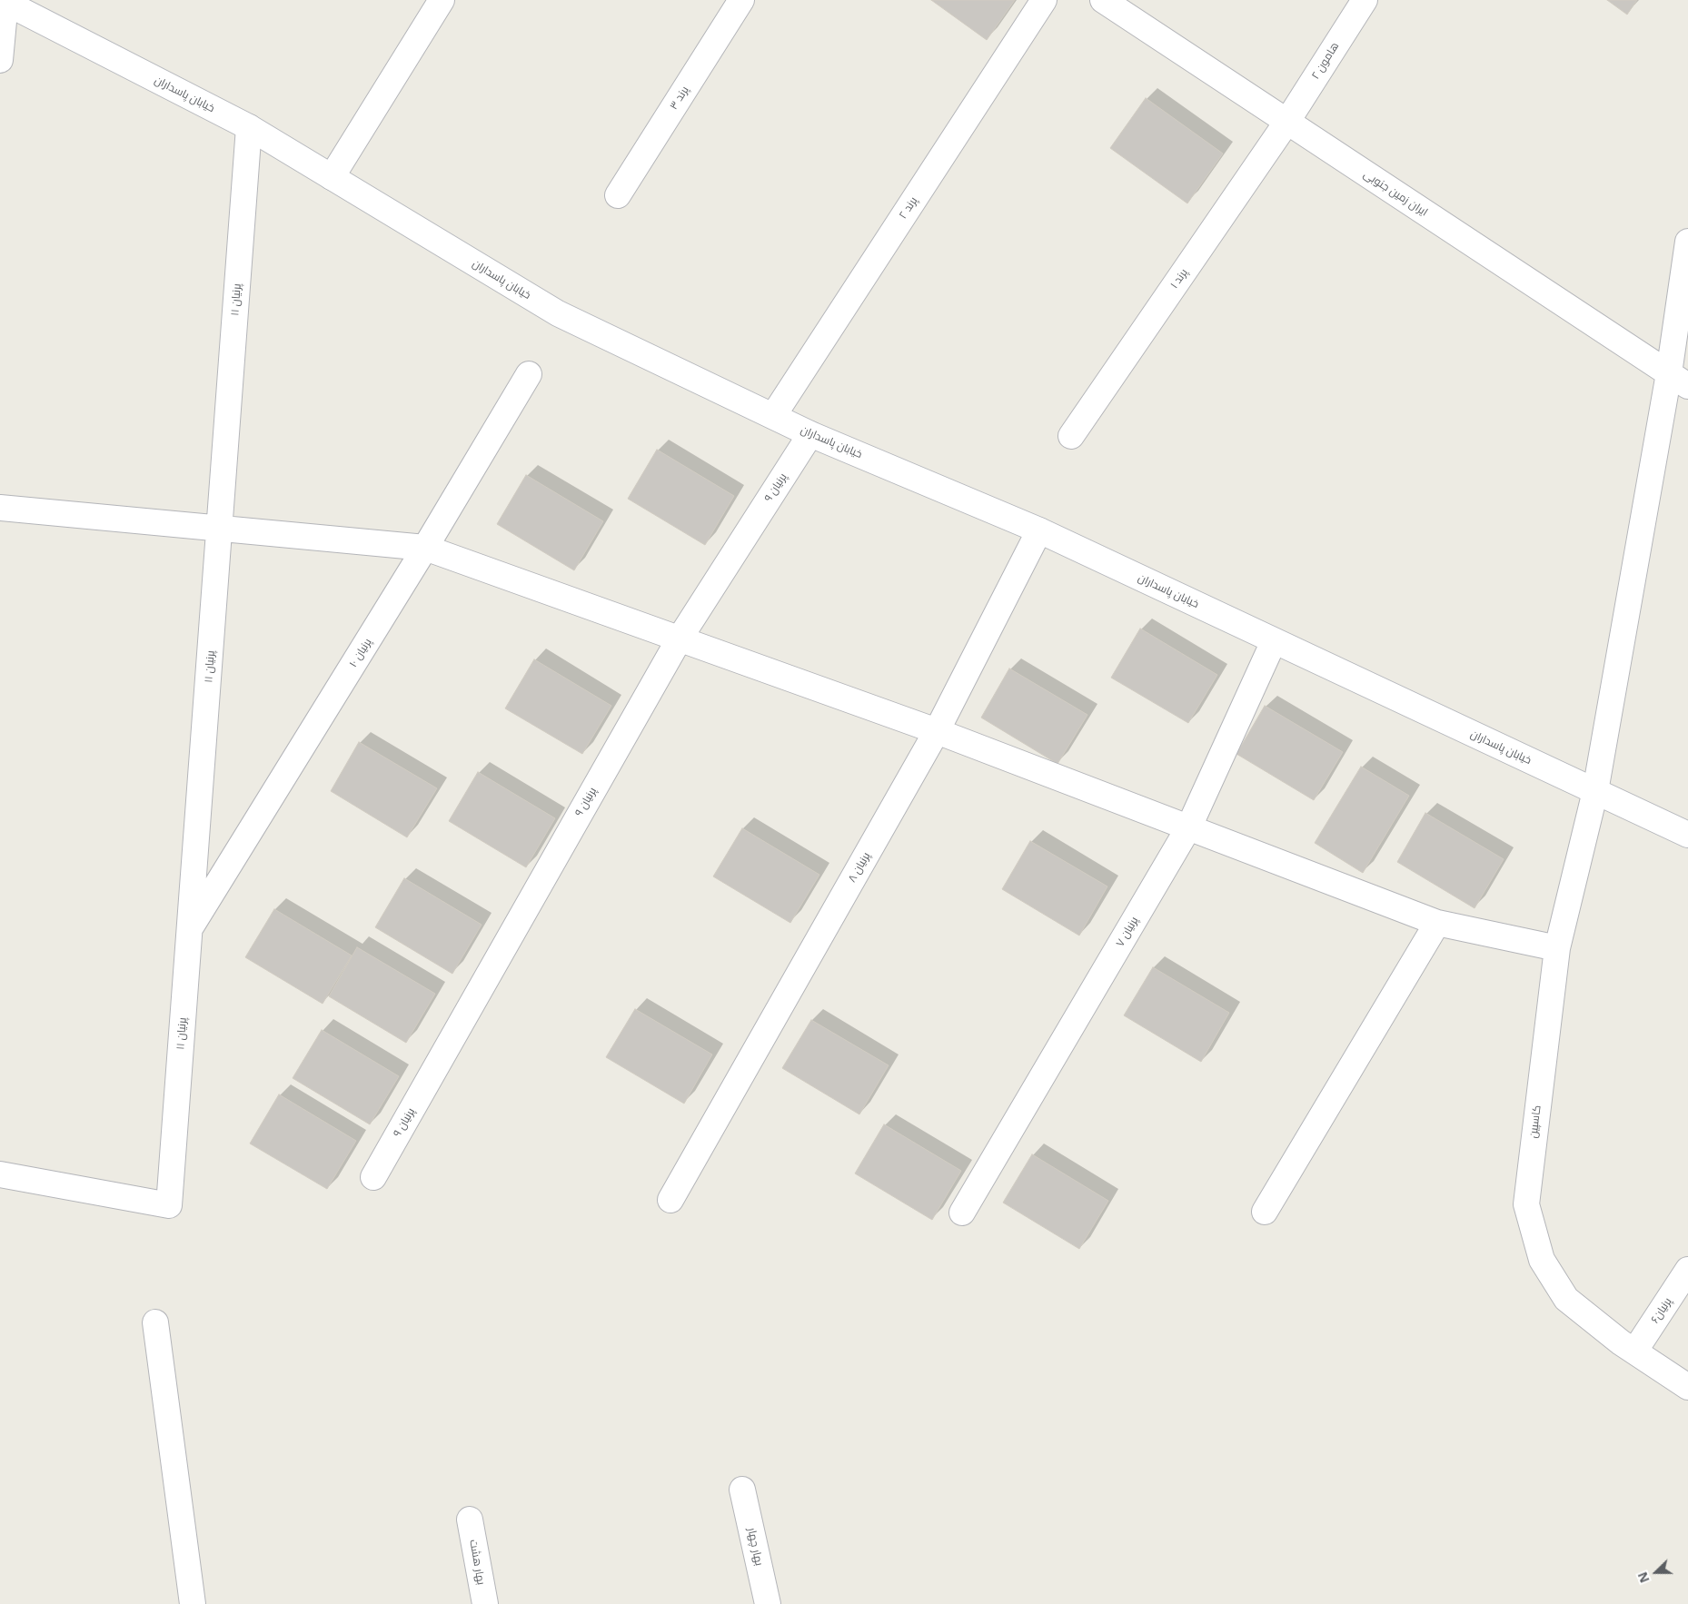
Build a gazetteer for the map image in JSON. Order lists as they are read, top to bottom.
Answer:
{
  "streets": {
    "street": [
      "هامون ۲",
      "خیابان پاسداران",
      "پرند ۳",
      "ایران زمین جنوبی",
      "پرند ۲",
      "پرند ۱",
      "پرنیان ۱۱",
      "پرنیان ۹",
      "پرنیان ۱۰",
      "پرنیان ۸",
      "پرنیان ۷",
      "کاسپین",
      "پرنیان۶",
      "بهار چهار",
      "بهار هشت"
    ]
  },
  "crossings": [
    ["هامون ۲", "ایران زمین جنوبی"],
    ["هامون ۲", "پرند ۱"],
    ["خیابان پاسداران", "پرند ۲"],
    ["خیابان پاسداران", "پرنیان ۱۱"],
    ["خیابان پاسداران", "پرنیان ۹"],
    ["خیابان پاسداران", "پرنیان ۸"],
    ["خیابان پاسداران", "پرنیان ۷"],
    ["خیابان پاسداران", "کاسپین"],
    ["ایران زمین جنوبی", "پرند ۱"],
    ["ایران زمین جنوبی", "کاسپین"],
    ["پرنیان ۱۱", "پرنیان ۱۰"],
    ["کاسپین", "پرنیان۶"]
  ],
  "north": "left"
}
